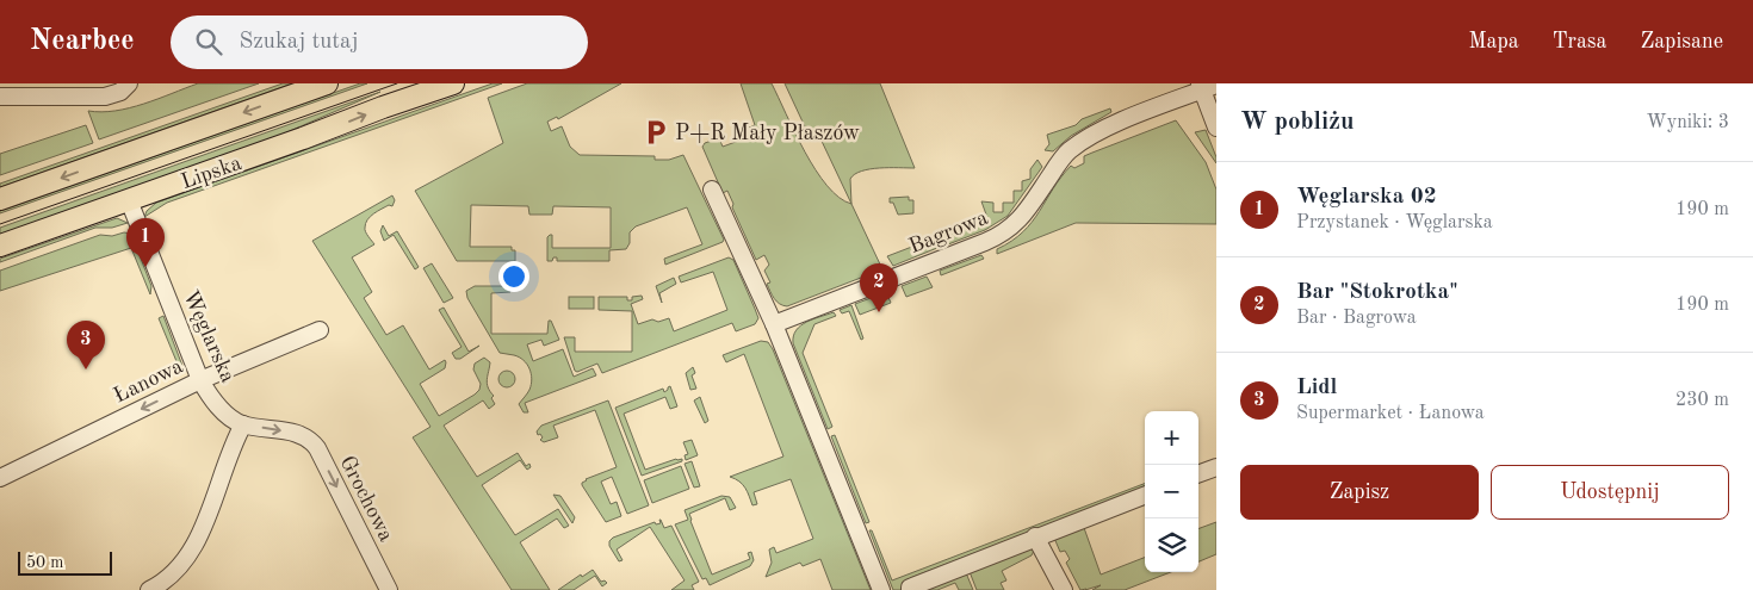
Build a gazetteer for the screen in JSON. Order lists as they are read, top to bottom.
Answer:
{
  "streets": {
    "main road": ["Lipska"],
    "street": [
      "Bagrowa",
      "Węglarska",
      "Łanowa",
      "Grochowa"
    ]
  },
  "crossings": [
    ["Lipska", "Węglarska"],
    ["Węglarska", "Łanowa"],
    ["Węglarska", "Grochowa"]
  ],
  "one_way": ["Łanowa", "Grochowa"],
  "places": {
    "parking": ["P+R Mały Płaszów"]
  },
  "scale_bar": "50 m",
  "page": {
    "header": "Nearbee",
    "search": "Szukaj tutaj",
    "nav": ["Mapa", "Trasa", "Zapisane"],
    "heading": ["W pobliżu", "Wyniki: 3"],
    "list": [
      {
        "mark": "1",
        "name": "Węglarska 02",
        "note": "Przystanek · Węglarska",
        "value": "190 m"
      },
      {
        "mark": "2",
        "name": "Bar \"Stokrotka\"",
        "note": "Bar · Bagrowa",
        "value": "190 m"
      },
      {
        "mark": "3",
        "name": "Lidl",
        "note": "Supermarket · Łanowa",
        "value": "230 m"
      }
    ],
    "pins": ["1", "2", "3"],
    "map_buttons": ["+", "−"],
    "buttons": ["Zapisz", "Udostępnij"],
    "scale": "50 m"
  }
}
